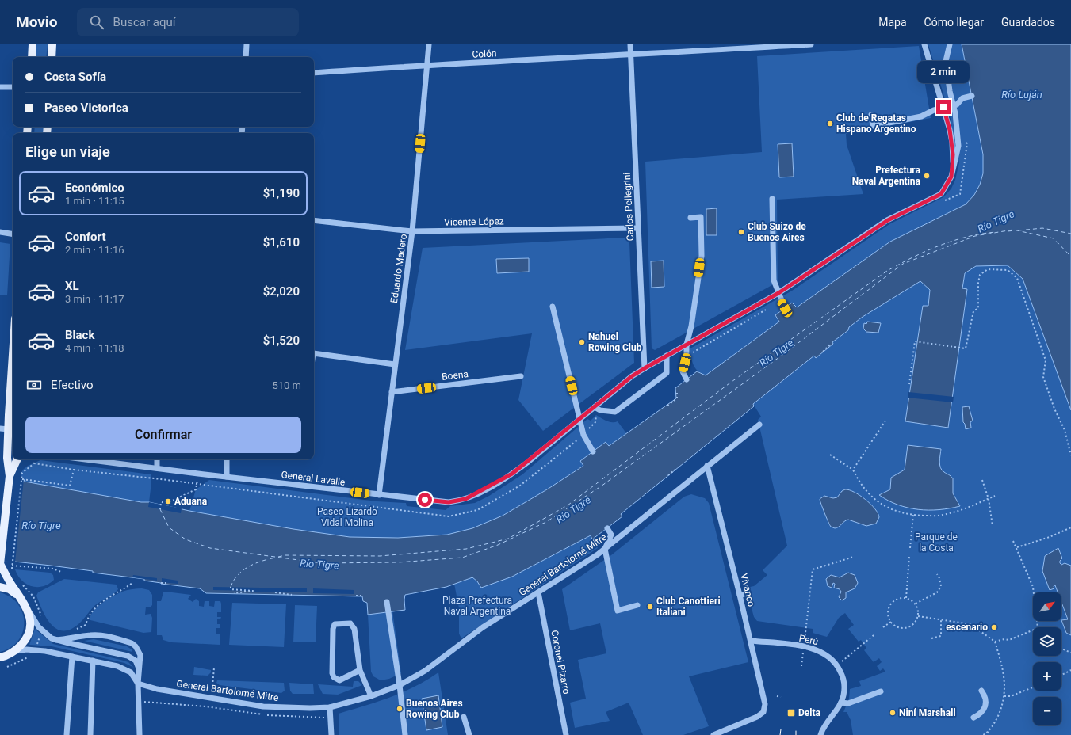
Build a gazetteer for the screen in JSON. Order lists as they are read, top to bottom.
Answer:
{
  "streets": {
    "street": [
      "Colón",
      "Carlos Pellegrini",
      "Vicente López",
      "Eduardo Madero",
      "Boena",
      "General Lavalle",
      "General Bartolomé Mitre",
      "Vivanco",
      "Perú",
      "Coronel Pizarro"
    ]
  },
  "crossings": [
    ["Colón", "Carlos Pellegrini"],
    ["Colón", "Eduardo Madero"],
    ["Carlos Pellegrini", "Vicente López"],
    ["Carlos Pellegrini", "General Lavalle"],
    ["Vicente López", "Eduardo Madero"],
    ["Eduardo Madero", "Boena"],
    ["Eduardo Madero", "General Lavalle"],
    ["General Bartolomé Mitre", "Vivanco"],
    ["General Bartolomé Mitre", "Coronel Pizarro"],
    ["Vivanco", "Perú"]
  ],
  "water": ["Río Luján", "Río Tigre"],
  "parks": ["Paseo Lizardo Vidal Molina", "Parque de la Costa", "Plaza Prefectura Naval Argentina"],
  "places": {
    "other": [
      "Club de Regatas Hispano Argentino",
      "Prefectura Naval Argentina",
      "Club Suizo de Buenos Aires",
      "Nahuel Rowing Club",
      "Aduana",
      "Club Canottieri Italiani",
      "escenario",
      "Buenos Aires Rowing Club",
      "Niní Marshall"
    ],
    "transit": ["Delta"]
  },
  "north": "top right",
  "page": {
    "header": "Movio",
    "search": "Buscar aquí",
    "nav": ["Mapa", "Cómo llegar", "Guardados"],
    "banner": ["Costa Sofía", "Paseo Victorica"],
    "bubble": "2 min",
    "heading": "Elige un viaje",
    "list": [
      {
        "name": "Económico",
        "note": "1 min · 11:15",
        "value": "$1,190"
      },
      {
        "name": "Confort",
        "note": "2 min · 11:16",
        "value": "$1,610"
      },
      {
        "name": "XL",
        "note": "3 min · 11:17",
        "value": "$2,020"
      },
      {
        "name": "Black",
        "note": "4 min · 11:18",
        "value": "$1,520"
      }
    ],
    "pay": ["Efectivo", "510 m"],
    "buttons": "Confirmar",
    "map_buttons": ["+", "−"]
  }
}
